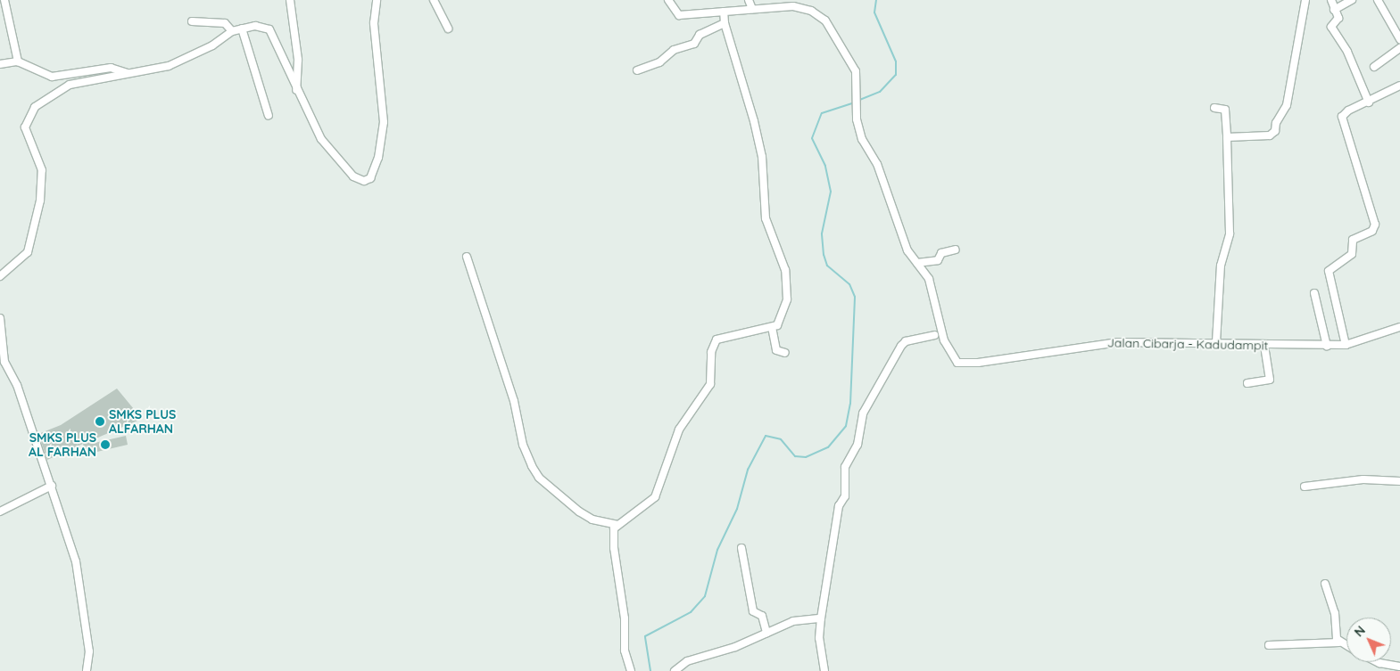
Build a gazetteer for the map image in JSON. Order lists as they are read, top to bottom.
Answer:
{
  "streets": {
    "street": ["Jalan Cibarja - Kadudampit"]
  },
  "places": ["SMKS PLUS ALFARHAN", "SMKS PLUS AL FARHAN"],
  "north": "top left"
}
